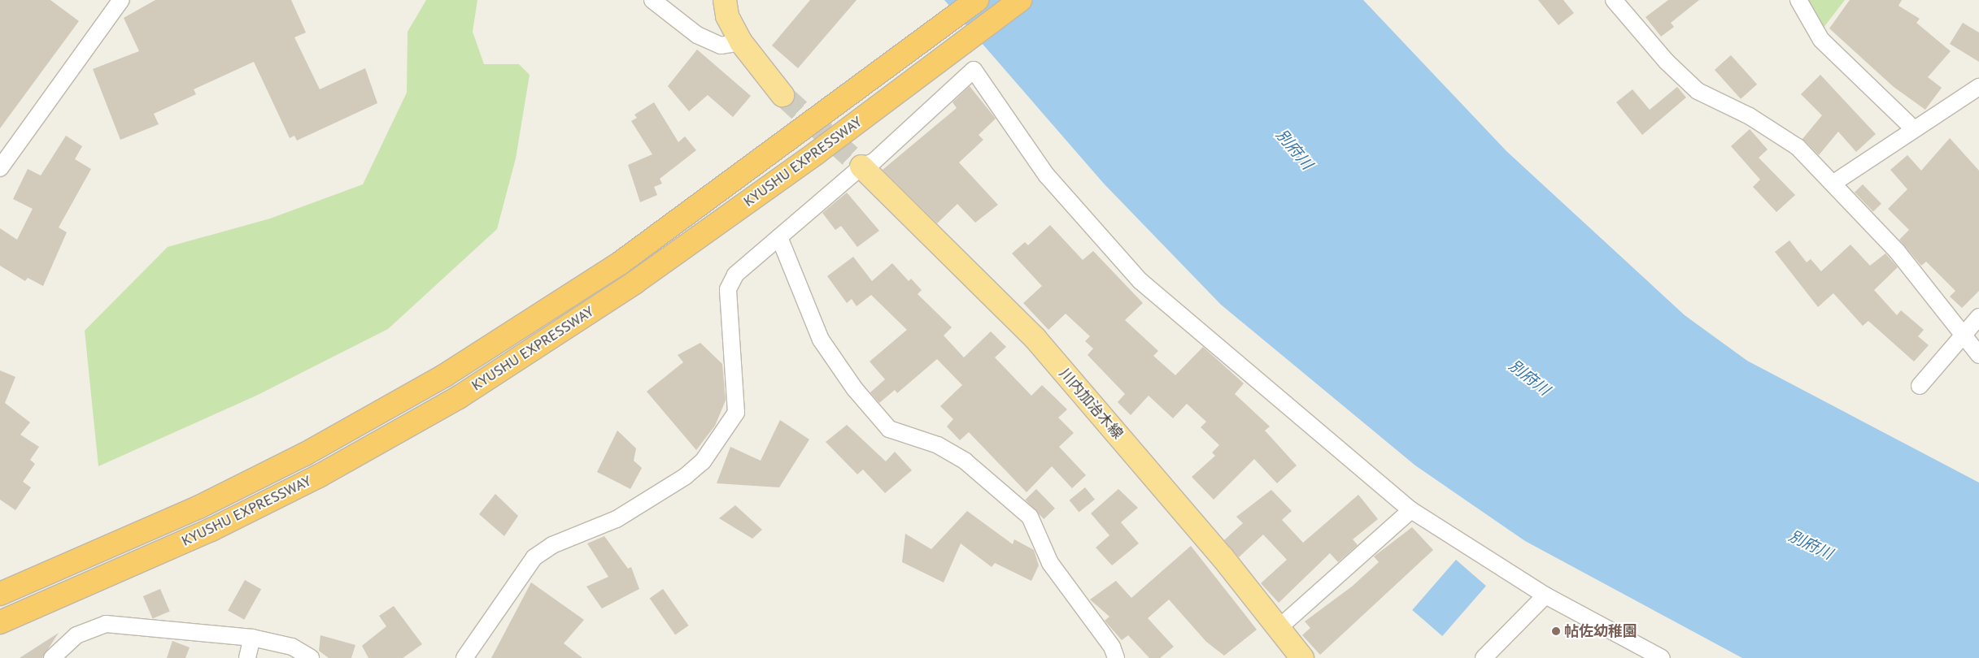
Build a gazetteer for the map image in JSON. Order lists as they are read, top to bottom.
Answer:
{
  "streets": {
    "highway": ["KYUSHU EXPRESSWAY"],
    "main road": ["川内加治木線"]
  },
  "water": ["別府川"],
  "places": ["帖佐幼稚園"]
}
